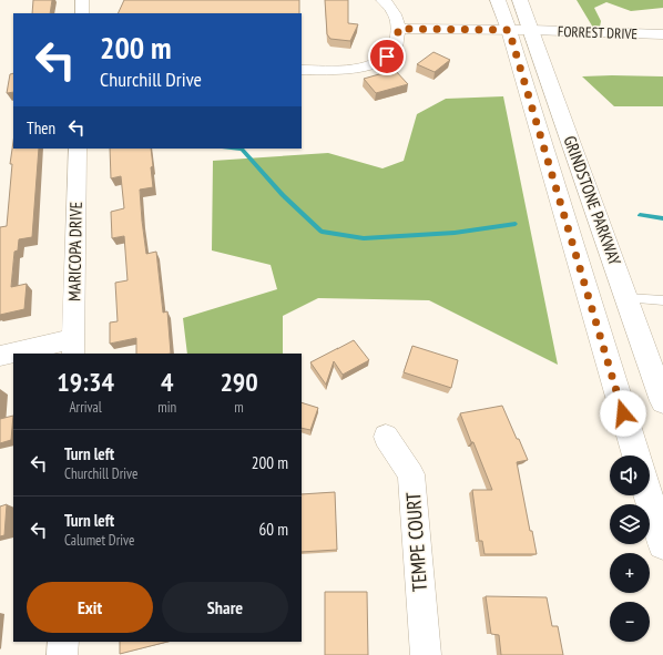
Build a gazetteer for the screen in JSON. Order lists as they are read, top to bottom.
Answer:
{
  "streets": {
    "main road": ["GRINDSTONE PARKWAY"],
    "street": ["FORREST DRIVE", "MARICOPA DRIVE", "TEMPE COURT"]
  },
  "crossings": [
    ["FORREST DRIVE", "GRINDSTONE PARKWAY"]
  ],
  "page": {
    "turn": ["200 m", "Churchill Drive"],
    "then": "Then",
    "eta": [
      "19:34",
      "Arrival",
      "4",
      "min",
      "290",
      "m"
    ],
    "list": [
      {
        "name": "Turn left",
        "note": "Churchill Drive",
        "value": "200 m"
      },
      {
        "name": "Turn left",
        "note": "Calumet Drive",
        "value": "60 m"
      }
    ],
    "map_buttons": ["+", "−"],
    "buttons": ["Exit", "Share"]
  }
}
